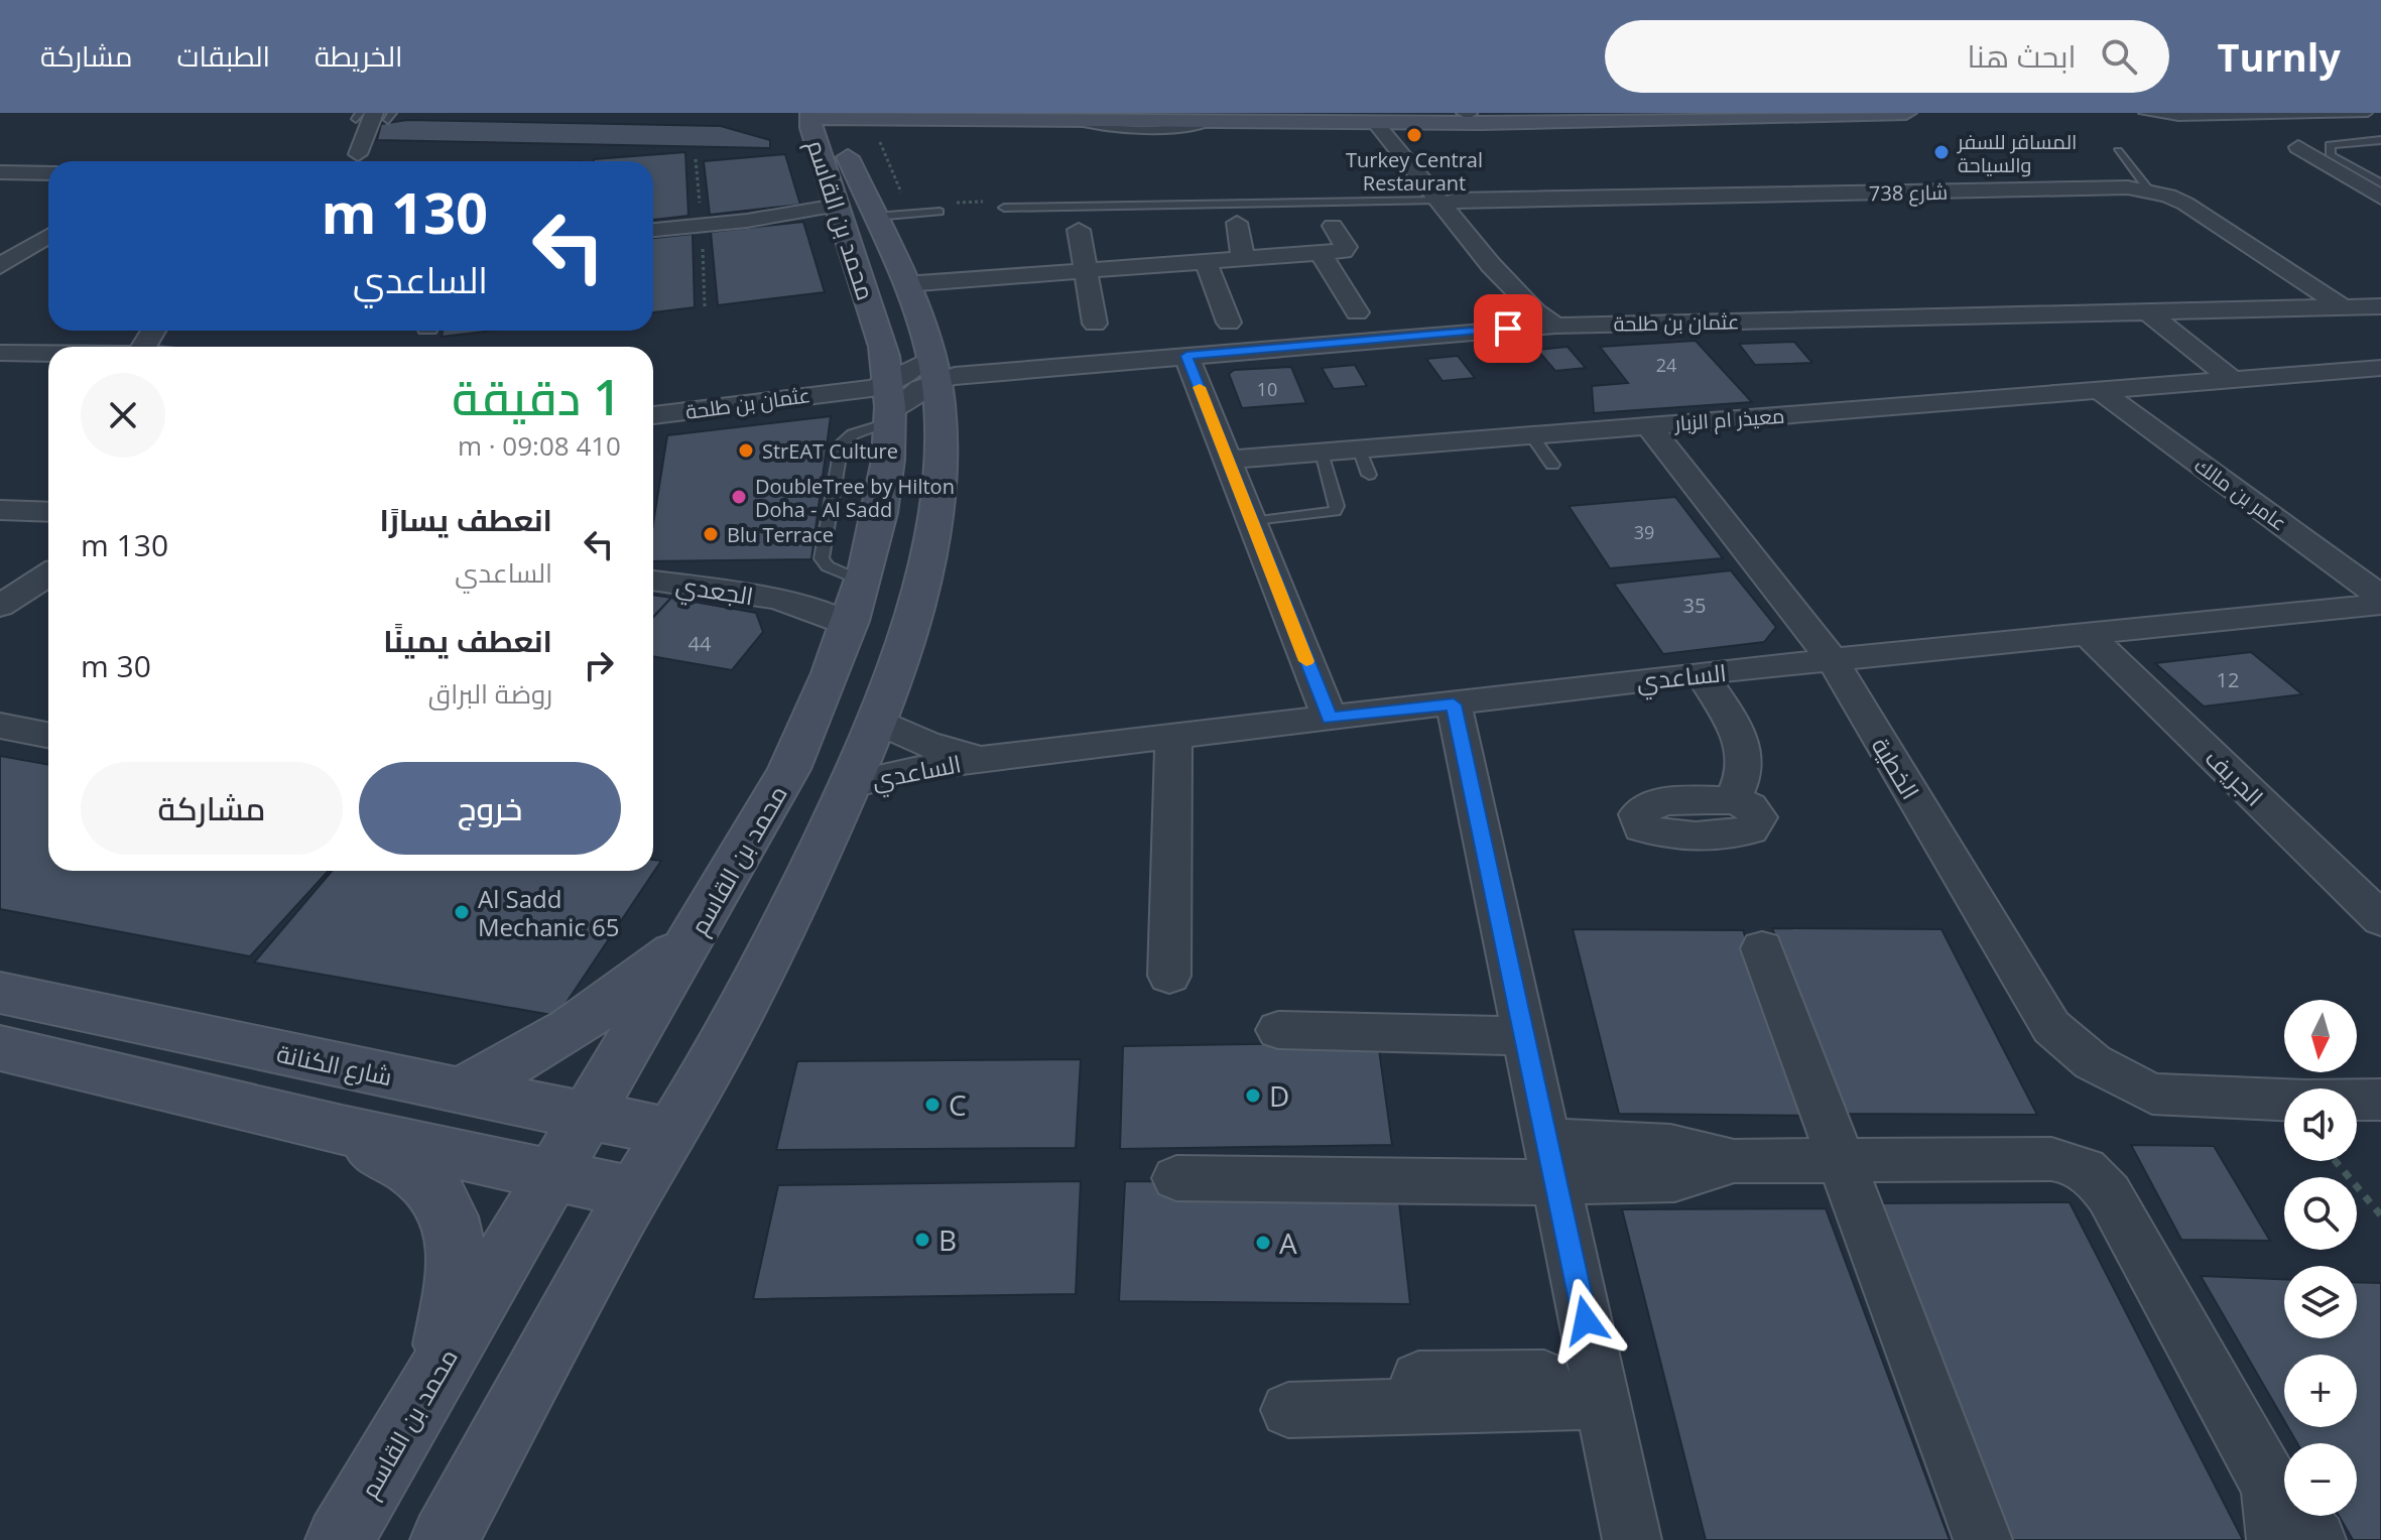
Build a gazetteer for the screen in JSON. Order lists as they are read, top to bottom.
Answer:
{
  "streets": {
    "street": [
      "شارع 738",
      "محمد بن القاسم",
      "عثمان بن طلحة",
      "معيذر ام الزبار",
      "عامر بن مالك",
      "الجعدي",
      "الساعدي",
      "الخطية",
      "الجريف",
      "شارع الكنانة"
    ]
  },
  "crossings": [
    ["شارع 738", "عثمان بن طلحة"],
    ["محمد بن القاسم", "عثمان بن طلحة"],
    ["محمد بن القاسم", "الجعدي"],
    ["محمد بن القاسم", "الساعدي"],
    ["محمد بن القاسم", "شارع الكنانة"],
    ["معيذر ام الزبار", "عامر بن مالك"],
    ["معيذر ام الزبار", "الخطية"],
    ["الساعدي", "الخطية"],
    ["الساعدي", "الجريف"]
  ],
  "places": [
    "Turkey Central Restaurant",
    "المسافر للسفر والسياحة",
    "StrEAT Culture",
    "DoubleTree by Hilton Doha - Al Sadd",
    "Blu Terrace",
    "Al Sadd Mechanic 65",
    "D",
    "C",
    "B",
    "A"
  ],
  "house_numbers": [
    "24",
    "10",
    "39",
    "35",
    "44",
    "12"
  ],
  "north": "bottom",
  "page": {
    "header": "Turnly",
    "search": "ابحث هنا",
    "nav": ["الخريطة", "الطبقات", "مشاركة"],
    "turn": ["130 m", "الساعدي"],
    "heading": ["1 دقيقة", "410 m · 09:08"],
    "list": [
      {
        "name": "انعطف يسارًا",
        "note": "الساعدي",
        "value": "130 m"
      },
      {
        "name": "انعطف يمينًا",
        "note": "روضة البراق",
        "value": "30 m"
      }
    ],
    "buttons": ["خروج", "مشاركة"],
    "map_buttons": ["+", "−"]
  }
}
